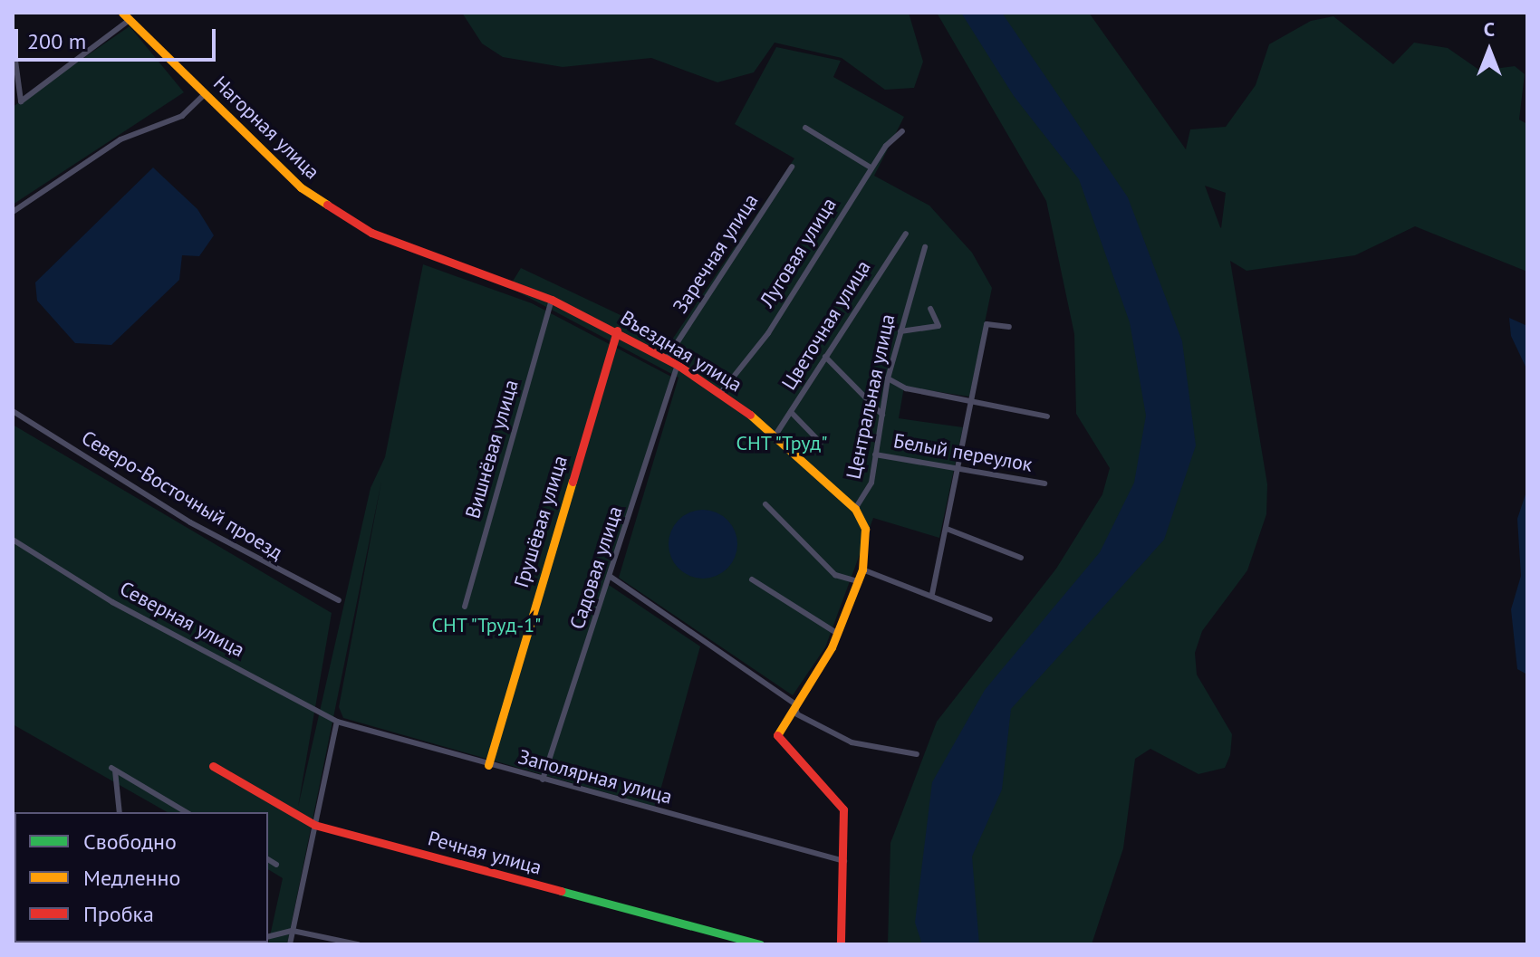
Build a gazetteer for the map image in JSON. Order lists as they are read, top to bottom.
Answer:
{
  "streets": {
    "street": [
      "Нагорная улица",
      "Луговая улица",
      "Заречная улица",
      "Цветочная улица",
      "Въездная улица",
      "Центральная улица",
      "Вишнёвая улица",
      "Белый переулок",
      "Северо-Восточный проезд",
      "Грушёвая улица",
      "Садовая улица",
      "Северная улица",
      "Заполярная улица",
      "Речная улица"
    ]
  },
  "crossings": [
    ["Нагорная улица", "Въездная улица"],
    ["Луговая улица", "Въездная улица"],
    ["Заречная улица", "Въездная улица"],
    ["Цветочная улица", "Въездная улица"],
    ["Цветочная улица", "Белый переулок"],
    ["Въездная улица", "Центральная улица"],
    ["Въездная улица", "Вишнёвая улица"],
    ["Въездная улица", "Грушёвая улица"],
    ["Въездная улица", "Садовая улица"],
    ["Центральная улица", "Белый переулок"],
    ["Грушёвая улица", "Заполярная улица"],
    ["Садовая улица", "Заполярная улица"],
    ["Северная улица", "Заполярная улица"]
  ],
  "parks": ["СНТ \"Труд\"", "СНТ \"Труд-1\""],
  "legend": ["Свободно", "Медленно", "Пробка"],
  "scale_bar": "200 m",
  "north": "top"
}
